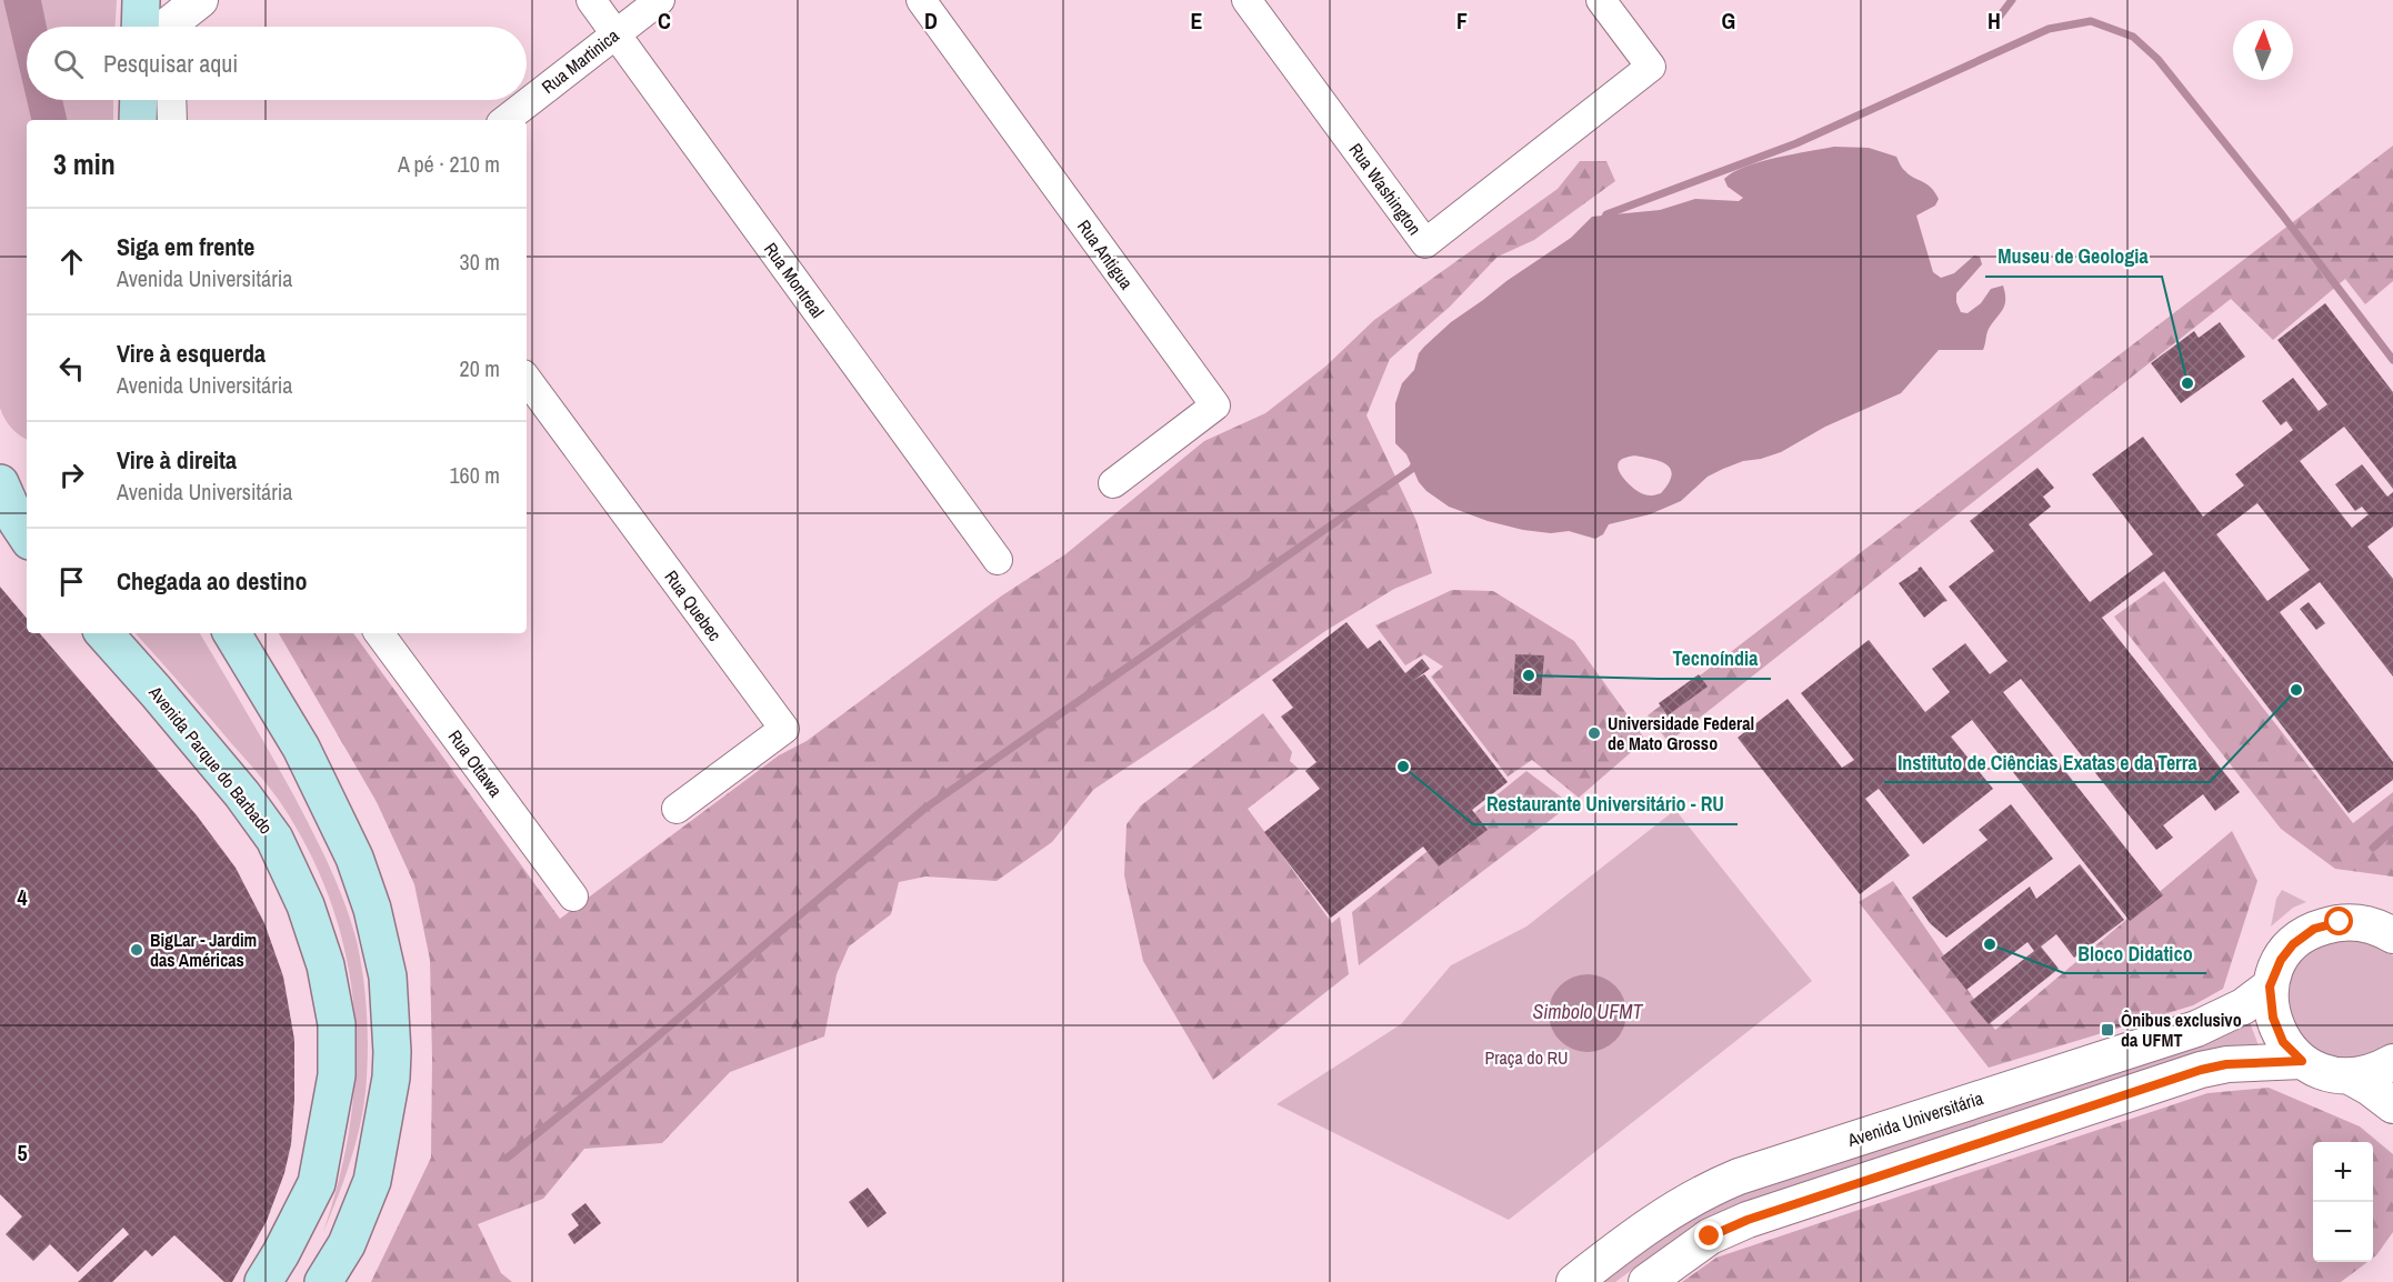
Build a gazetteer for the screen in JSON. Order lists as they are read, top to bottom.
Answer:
{
  "streets": {
    "main road": ["Avenida Parque do Barbado"],
    "street": [
      "Rua Martinica",
      "Rua Washington",
      "Rua Antigua",
      "Rua Montreal",
      "Rua Quebec",
      "Rua Ottawa",
      "Avenida Universitária"
    ]
  },
  "crossings": [
    ["Rua Martinica", "Rua Montreal"]
  ],
  "water": ["Simbolo UFMT"],
  "parks": ["Praça do RU"],
  "places": {
    "other": [
      "Museu de Geologia",
      "Tecnoíndia",
      "Instituto de Ciências Exatas e da Terra",
      "Universidade Federal de Mato Grosso",
      "Restaurante Universitário - RU",
      "Bloco Didatico",
      "BigLar - Jardim das Américas"
    ],
    "transit": ["Ônibus exclusivo da UFMT"]
  },
  "north": "top",
  "page": {
    "search": "Pesquisar aqui",
    "heading": ["3 min", "A pé · 210 m"],
    "list": [
      ["Siga em frente", "Avenida Universitária", "30 m"],
      ["Vire à esquerda", "Avenida Universitária", "20 m"],
      ["Vire à direita", "Avenida Universitária", "160 m"],
      "Chegada ao destino"
    ],
    "map_buttons": ["+", "−"]
  },
  "grid": {
    "columns": [
      "C",
      "D",
      "E",
      "F",
      "G",
      "H"
    ],
    "rows": ["4", "5"]
  }
}
